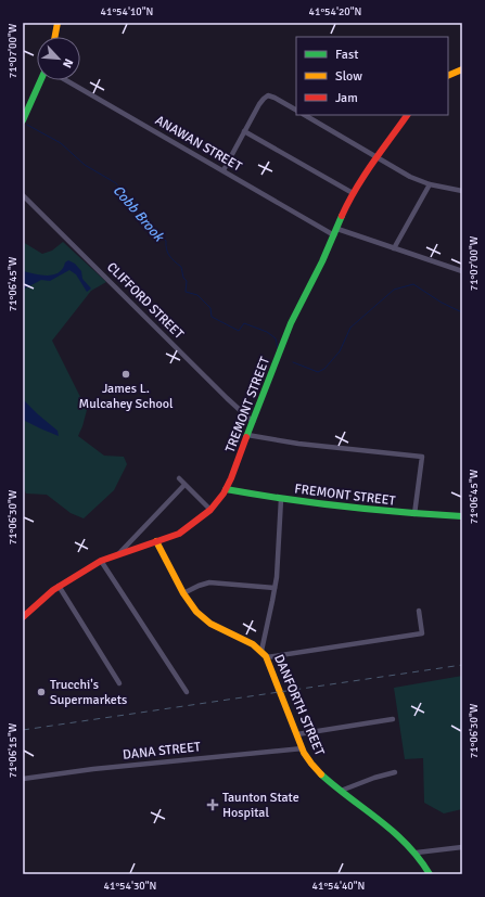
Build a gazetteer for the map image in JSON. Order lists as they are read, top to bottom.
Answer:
{
  "streets": {
    "street": [
      "ANAWAN STREET",
      "CLIFFORD STREET",
      "TREMONT STREET",
      "FREMONT STREET",
      "DANFORTH STREET",
      "DANA STREET"
    ]
  },
  "crossings": [
    ["ANAWAN STREET", "TREMONT STREET"],
    ["CLIFFORD STREET", "TREMONT STREET"],
    ["TREMONT STREET", "FREMONT STREET"],
    ["TREMONT STREET", "DANFORTH STREET"],
    ["DANFORTH STREET", "DANA STREET"]
  ],
  "water": ["Cobb Brook"],
  "places": {
    "other": ["James L. Mulcahey School", "Trucchi's Supermarkets"],
    "health": ["Taunton State Hospital"]
  },
  "legend": ["Fast", "Slow", "Jam"],
  "north": "bottom right",
  "coordinates": [
    "41°54'10\"N",
    "41°54'20\"N",
    "71°07'00\"W",
    "71°06'45\"W",
    "71°06'30\"W",
    "71°06'15\"W",
    "41°54'30\"N",
    "41°54'40\"N"
  ]
}
